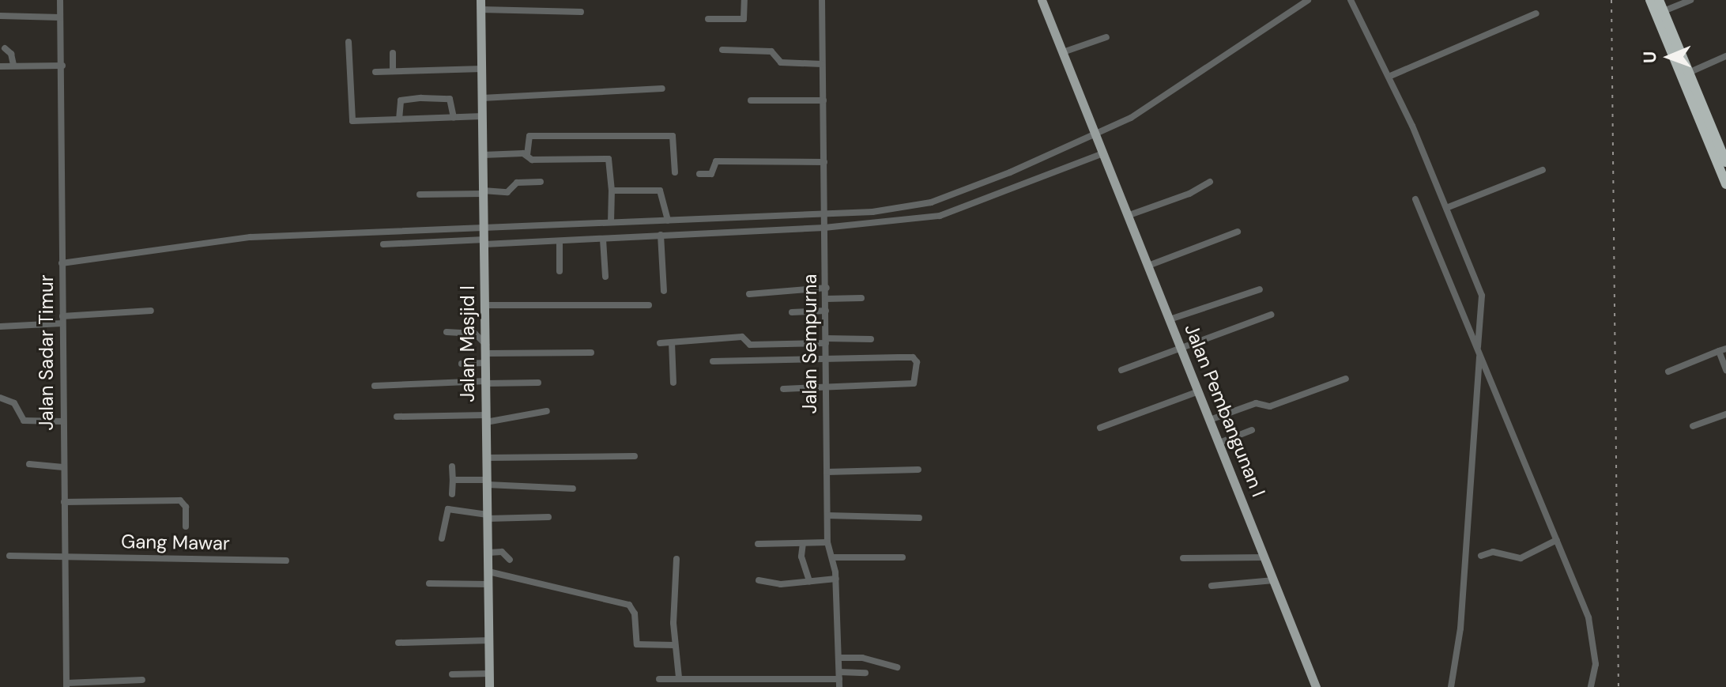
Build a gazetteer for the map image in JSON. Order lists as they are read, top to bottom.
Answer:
{
  "streets": {
    "main road": ["Jalan Masjid I", "Jalan Pembangunan I"],
    "street": ["Jalan Sempurna", "Jalan Sadar Timur", "Gang Mawar"]
  },
  "crossings": [
    ["Jalan Sadar Timur", "Gang Mawar"]
  ],
  "north": "left"
}
